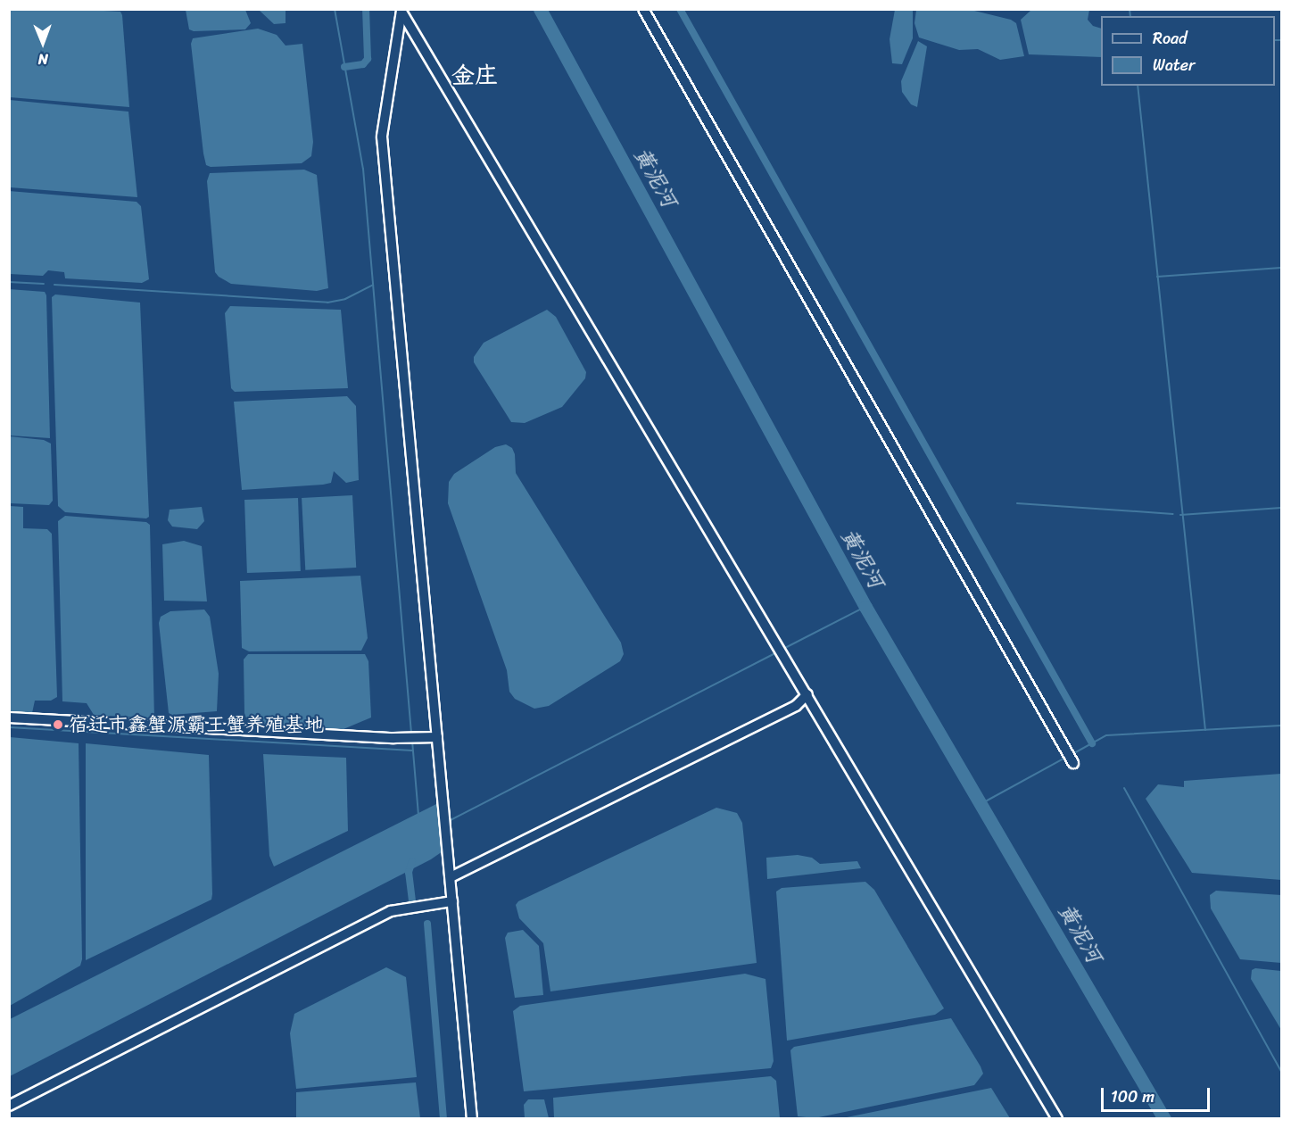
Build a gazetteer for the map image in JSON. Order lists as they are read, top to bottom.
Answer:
{
  "districts": ["金庄"],
  "water": ["黄泥河"],
  "places": ["宿迁市鑫蟹源霸王蟹养殖基地"],
  "legend": ["Road", "Water"],
  "scale_bar": "100 m",
  "north": "bottom"
}
